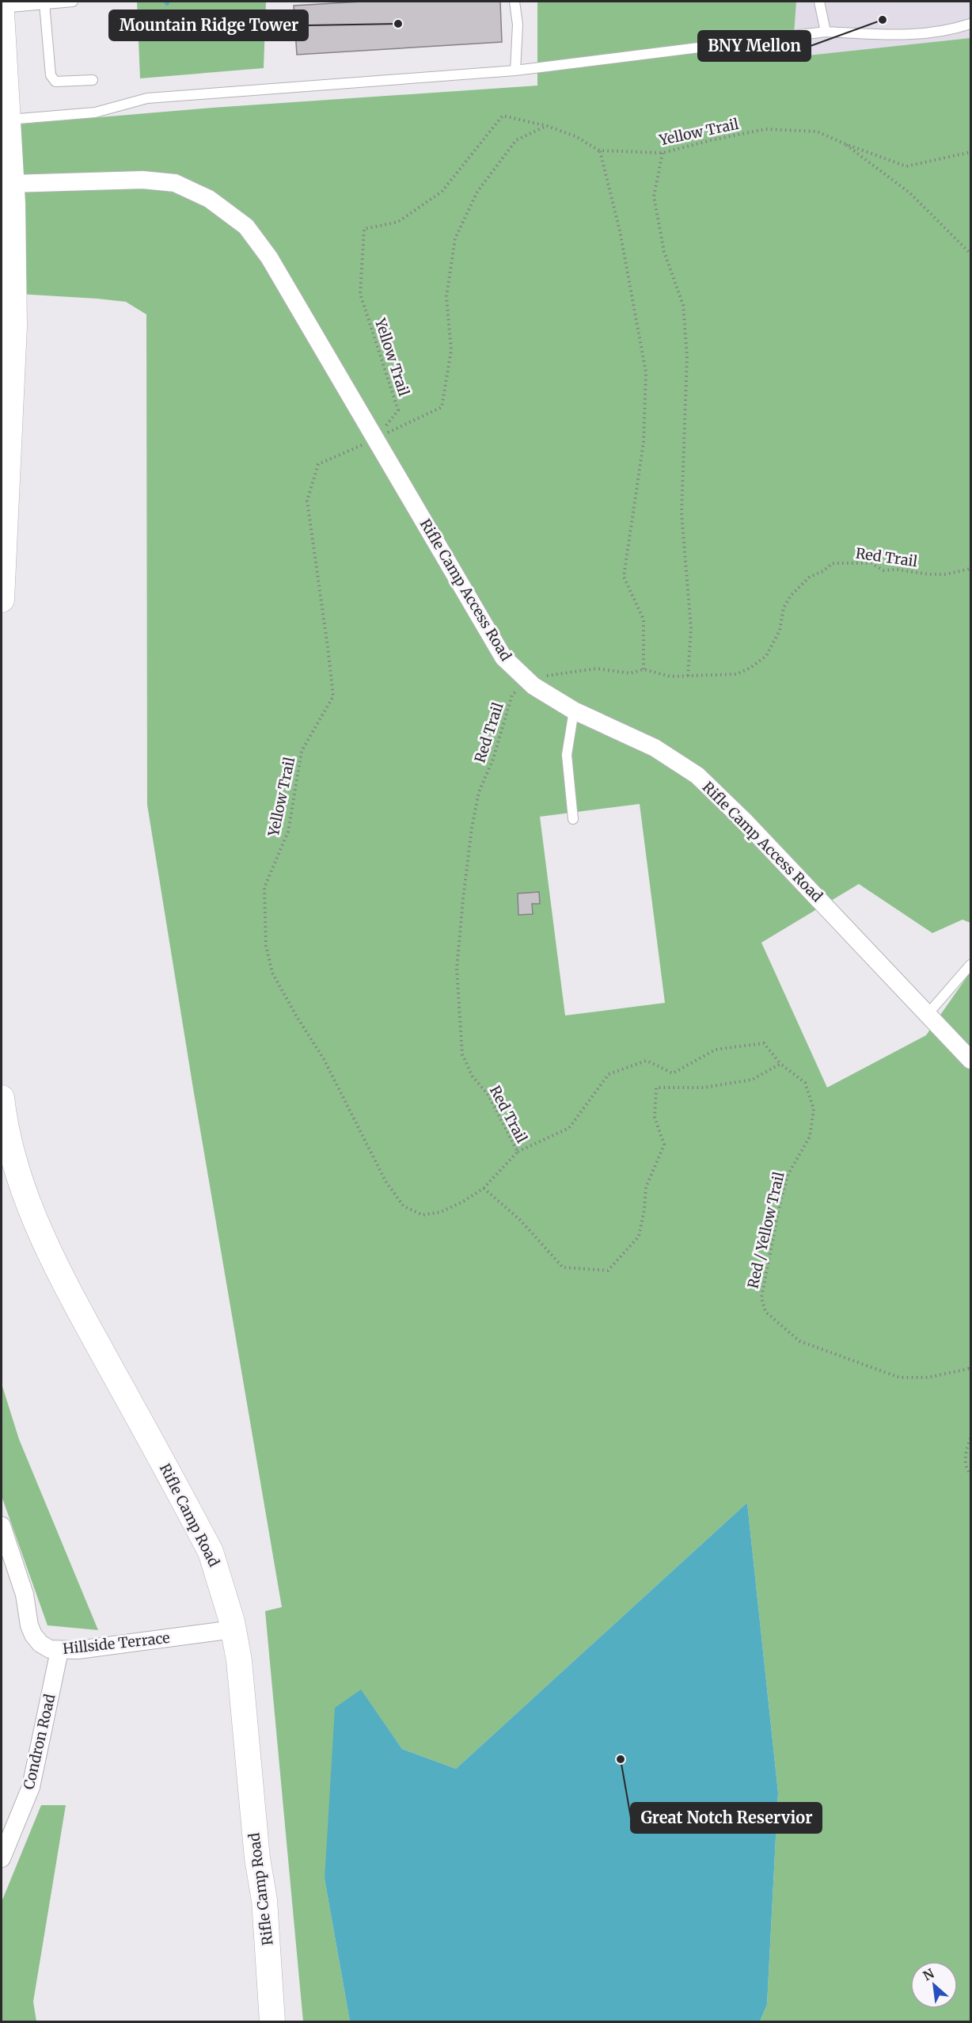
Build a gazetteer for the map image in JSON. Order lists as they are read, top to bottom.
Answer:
{
  "streets": {
    "street": [
      "Rifle Camp Access Road",
      "Rifle Camp Road",
      "Hillside Terrace",
      "Condron Road"
    ],
    "path": ["Yellow Trail", "Red Trail", "Red / Yellow Trail"]
  },
  "crossings": [
    ["Yellow Trail", "Red Trail"],
    ["Yellow Trail", "Rifle Camp Access Road"],
    ["Red Trail", "Rifle Camp Access Road"],
    ["Red Trail", "Red / Yellow Trail"],
    ["Rifle Camp Road", "Hillside Terrace"],
    ["Hillside Terrace", "Condron Road"]
  ],
  "places": ["BNY Mellon", "Mountain Ridge Tower", "Great Notch Reservior"],
  "north": "top left"
}
